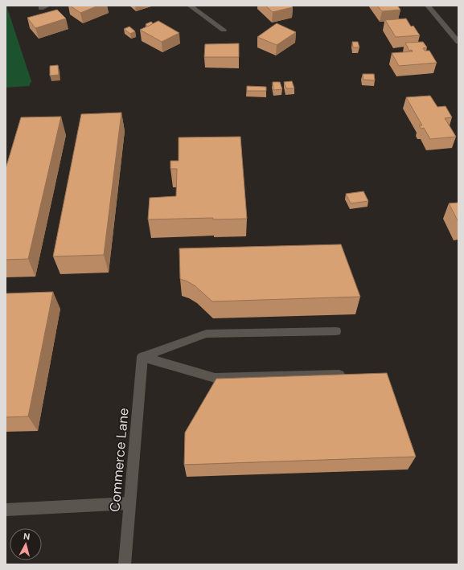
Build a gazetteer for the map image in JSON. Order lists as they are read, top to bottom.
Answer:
{
  "streets": {
    "street": ["Commerce Lane"]
  },
  "north": "top"
}
